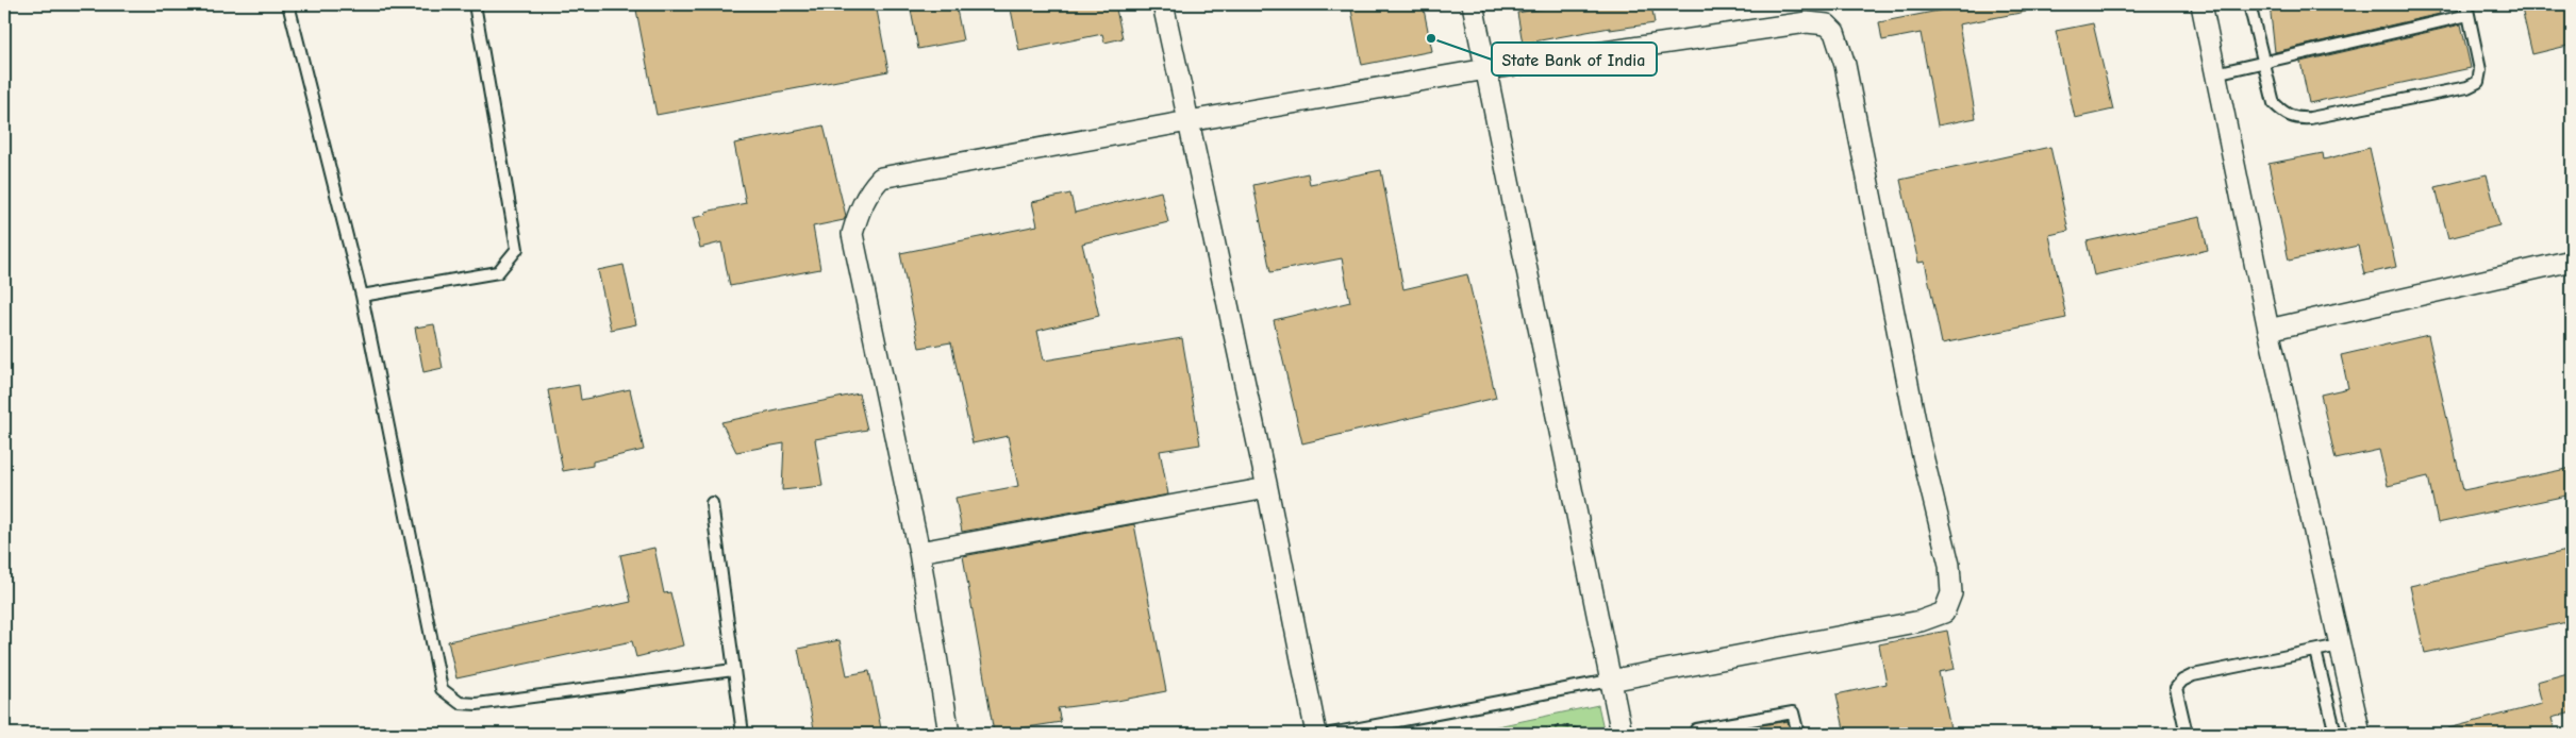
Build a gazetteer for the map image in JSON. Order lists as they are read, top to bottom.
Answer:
{
  "places": ["State Bank of India"]
}
